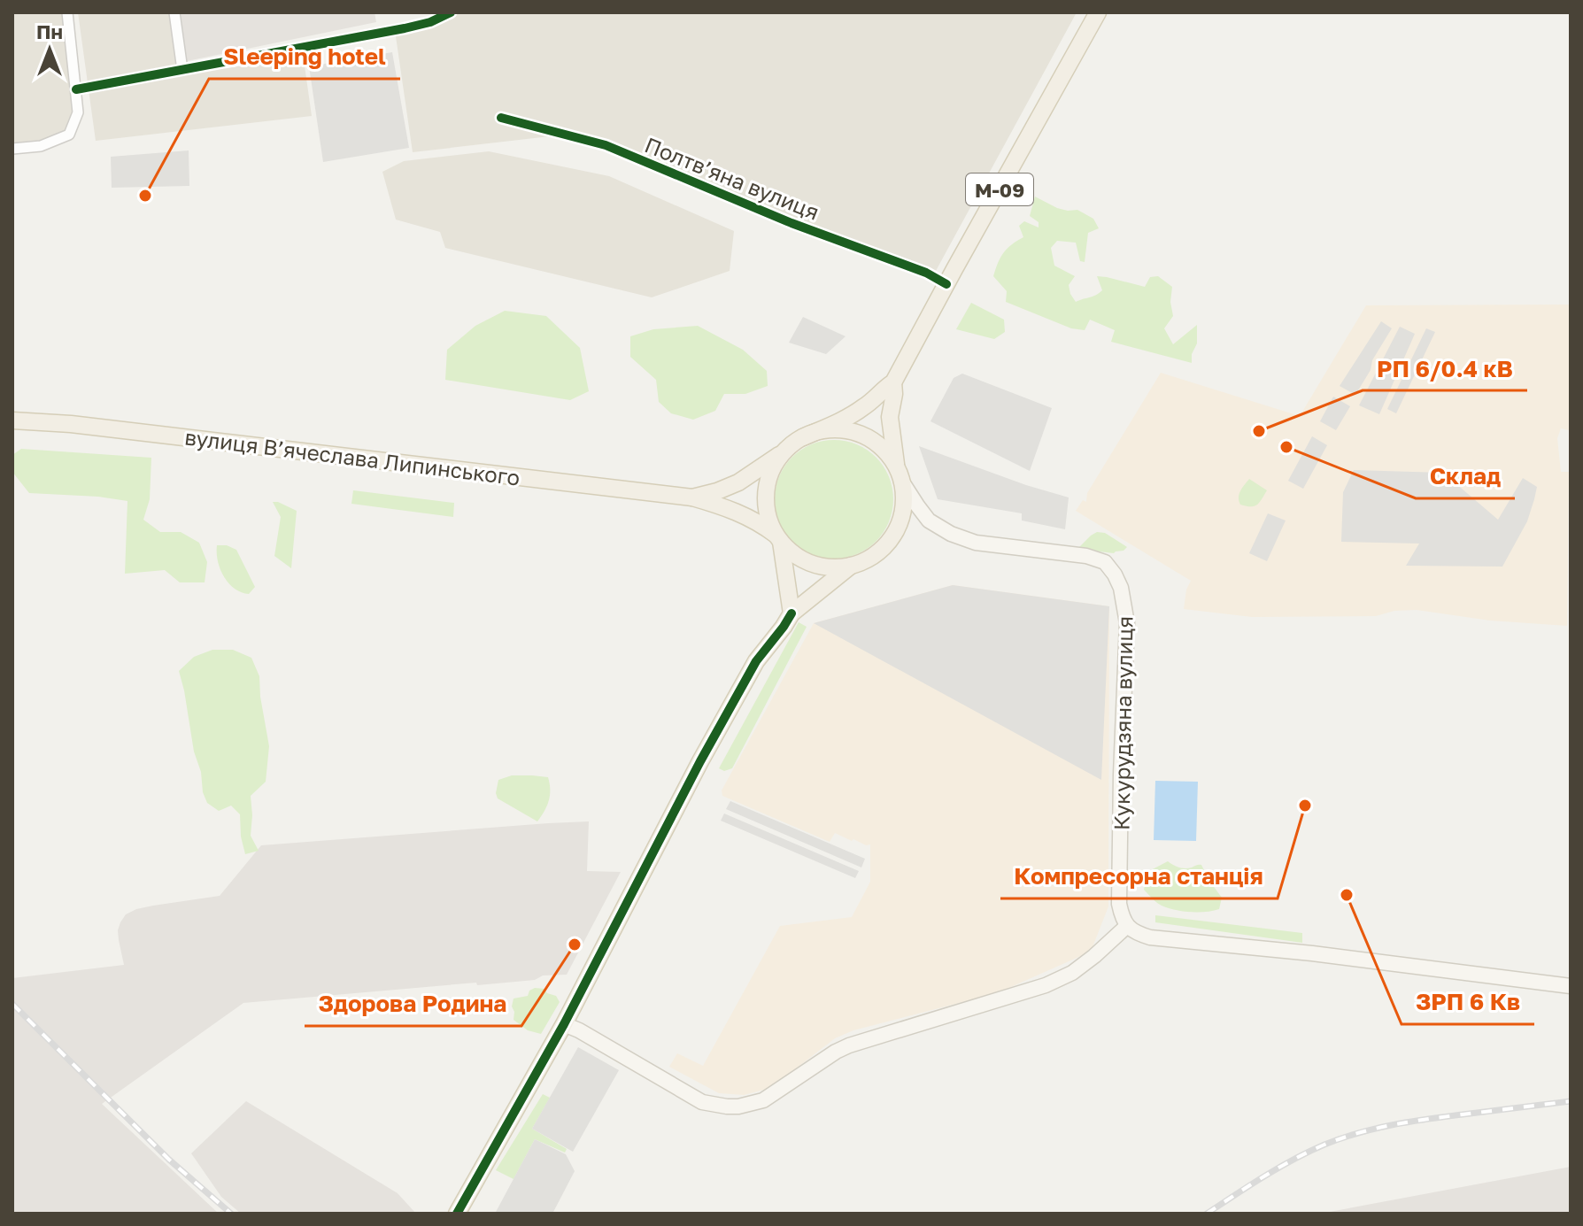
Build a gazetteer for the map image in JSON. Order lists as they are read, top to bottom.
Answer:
{
  "streets": {
    "main road": ["М-09", "вулиця Вʼячеслава Липинського", "Кукурудзяна вулиця"],
    "street": ["Полтвʼяна вулиця"]
  },
  "crossings": [
    ["Полтвʼяна вулиця", "М-09"],
    ["М-09", "вулиця Вʼячеслава Липинського"],
    ["М-09", "Кукурудзяна вулиця"],
    ["вулиця Вʼячеслава Липинського", "Кукурудзяна вулиця"]
  ],
  "places": [
    "Sleeping hotel",
    "РП 6/0.4 кВ",
    "Склад",
    "Компресорна станція",
    "ЗРП 6 Кв",
    "Здорова Родина"
  ],
  "north": "top"
}
